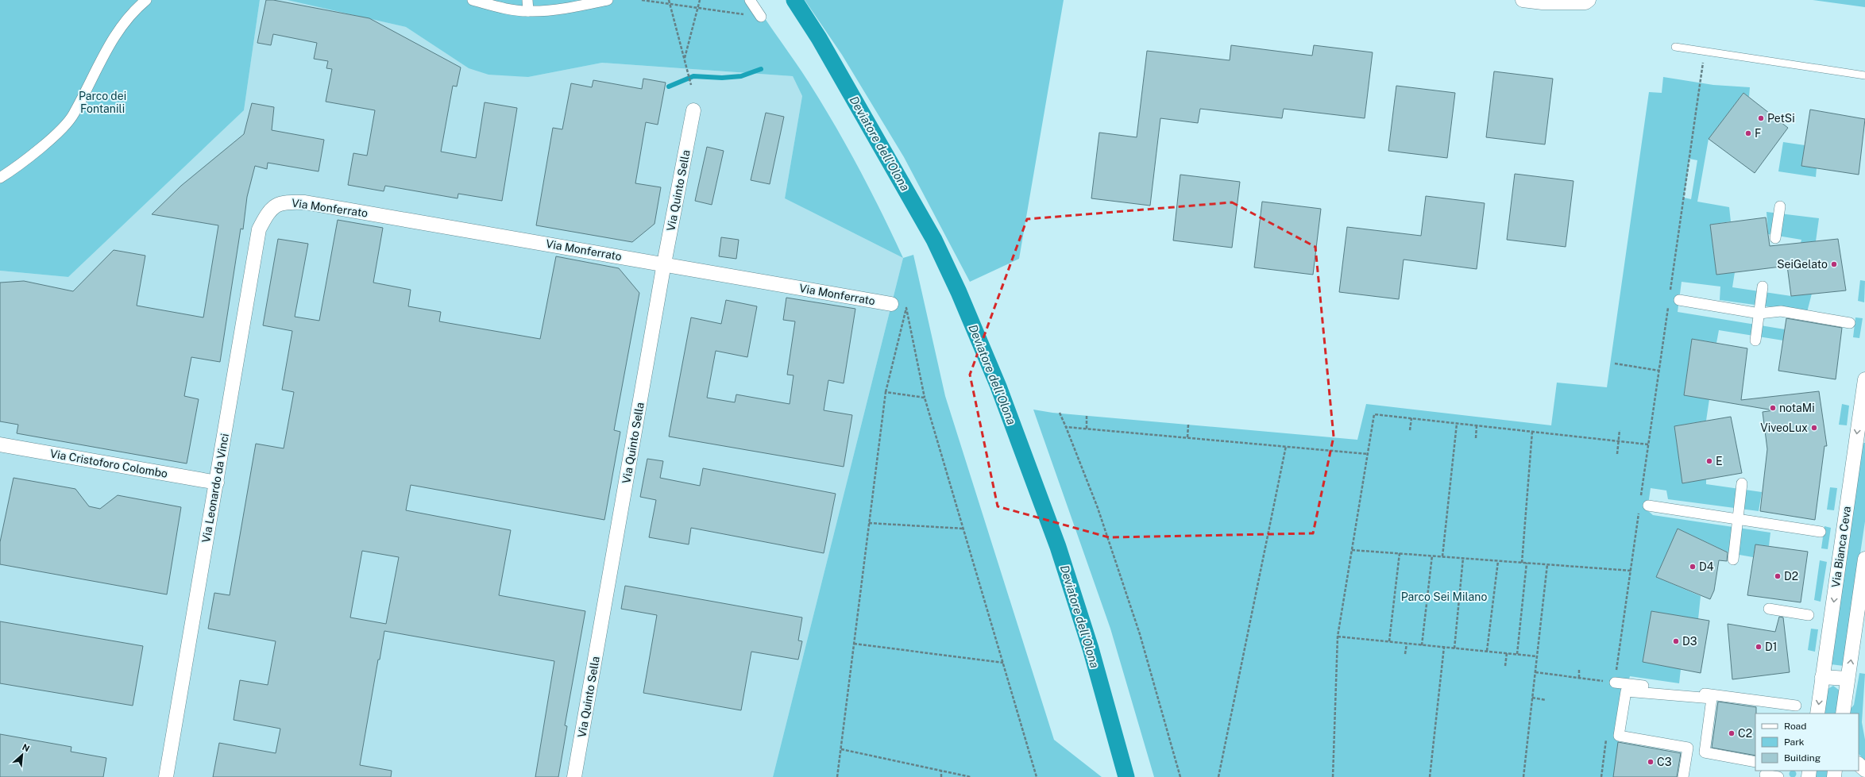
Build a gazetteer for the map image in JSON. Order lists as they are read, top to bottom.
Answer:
{
  "streets": {
    "street": [
      "Via Quinto Sella",
      "Via Monferrato",
      "Via Cristoforo Colombo",
      "Via Leonardo da Vinci",
      "Via Bianca Ceva"
    ]
  },
  "crossings": [
    ["Via Quinto Sella", "Via Monferrato"],
    ["Via Monferrato", "Via Leonardo da Vinci"],
    ["Via Cristoforo Colombo", "Via Leonardo da Vinci"]
  ],
  "water": ["Deviatore dell'Olona"],
  "parks": ["Parco dei Fontanili", "Parco Sei Milano"],
  "places": [
    "PetSi",
    "F",
    "SeiGelato",
    "notaMi",
    "ViveoLux",
    "E",
    "D4",
    "D2",
    "D3",
    "D1",
    "C2",
    "C3"
  ],
  "legend": ["Road", "Park", "Building"],
  "north": "top right"
}
